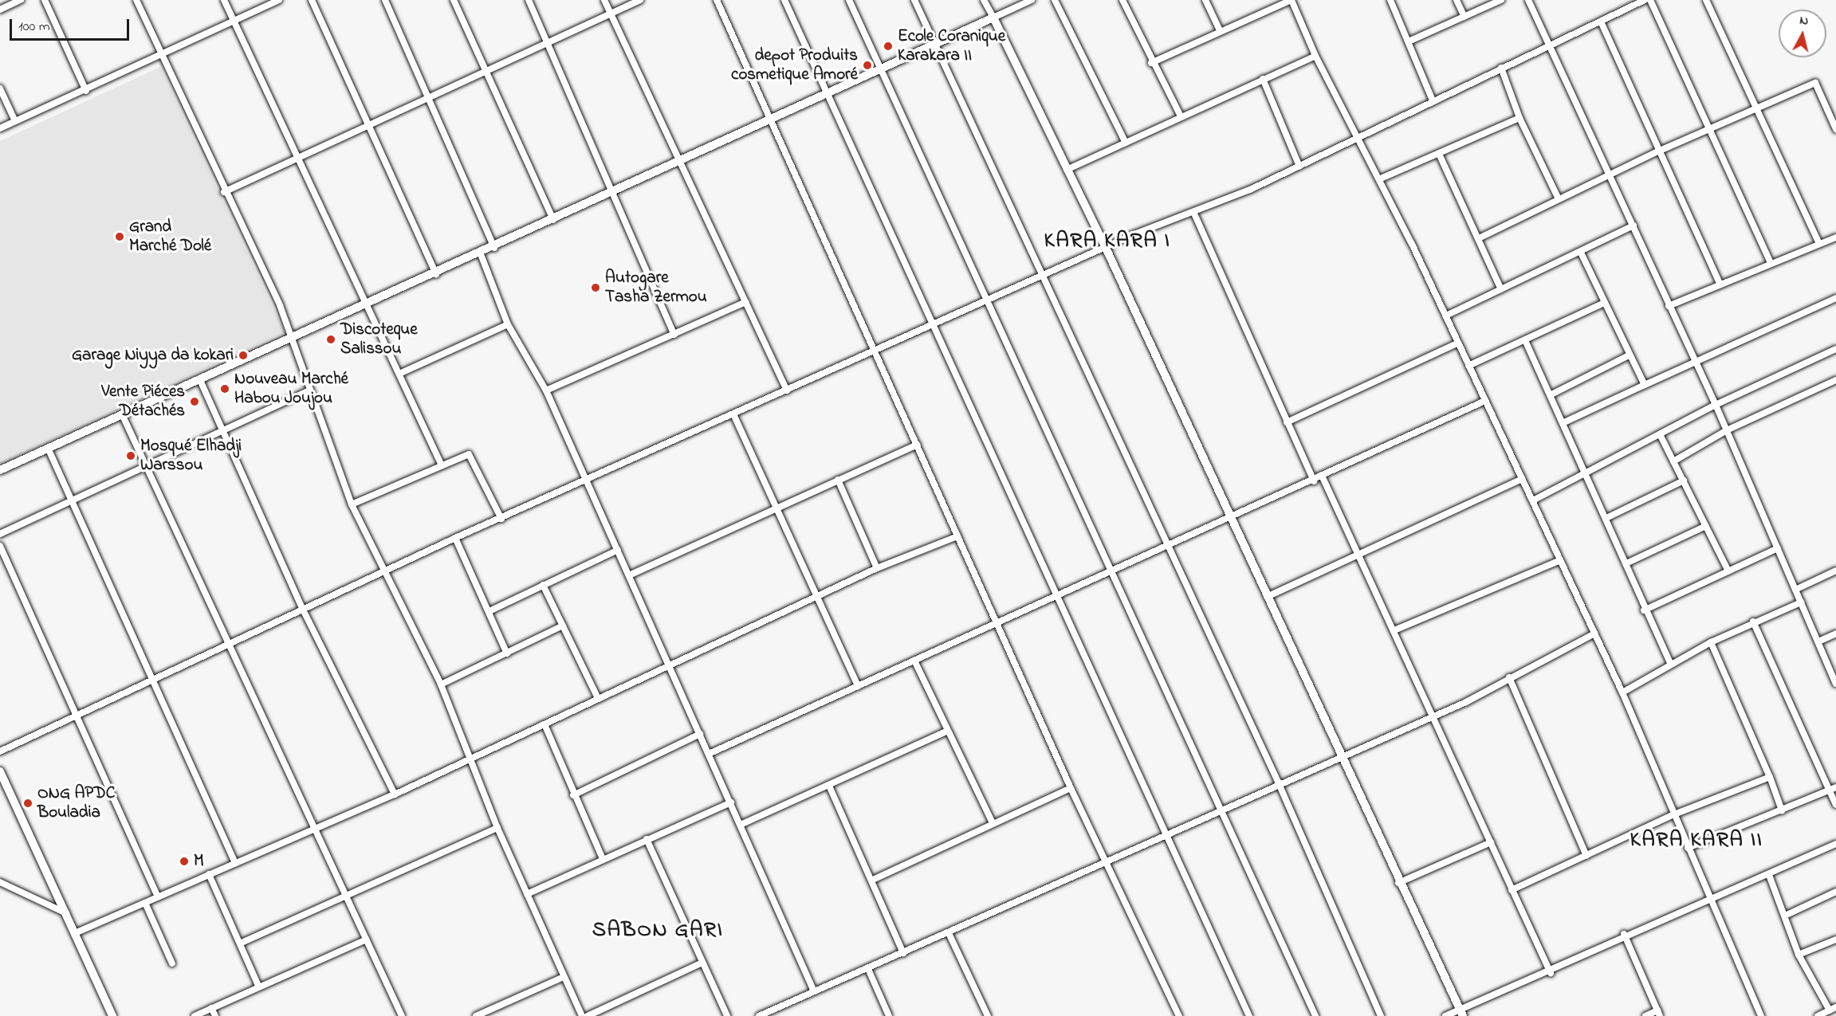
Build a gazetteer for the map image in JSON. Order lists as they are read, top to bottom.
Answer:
{
  "districts": ["KARA KARA I", "KARA KARA II", "SABON GARI"],
  "places": [
    "Ecole Coranique Karakara II",
    "depot Produits cosmetique Amoré",
    "Grand Marché Dolé",
    "Autogare Tasha Zermou",
    "Discoteque Salissou",
    "Garage Niyya da kokari",
    "Nouveau Marché Habou Joujou",
    "Vente Piéces Détachés",
    "Mosqué Elhadji Warssou",
    "ONG APDC Bouladia",
    "M"
  ],
  "scale_bar": "100 m",
  "north": "top"
}
